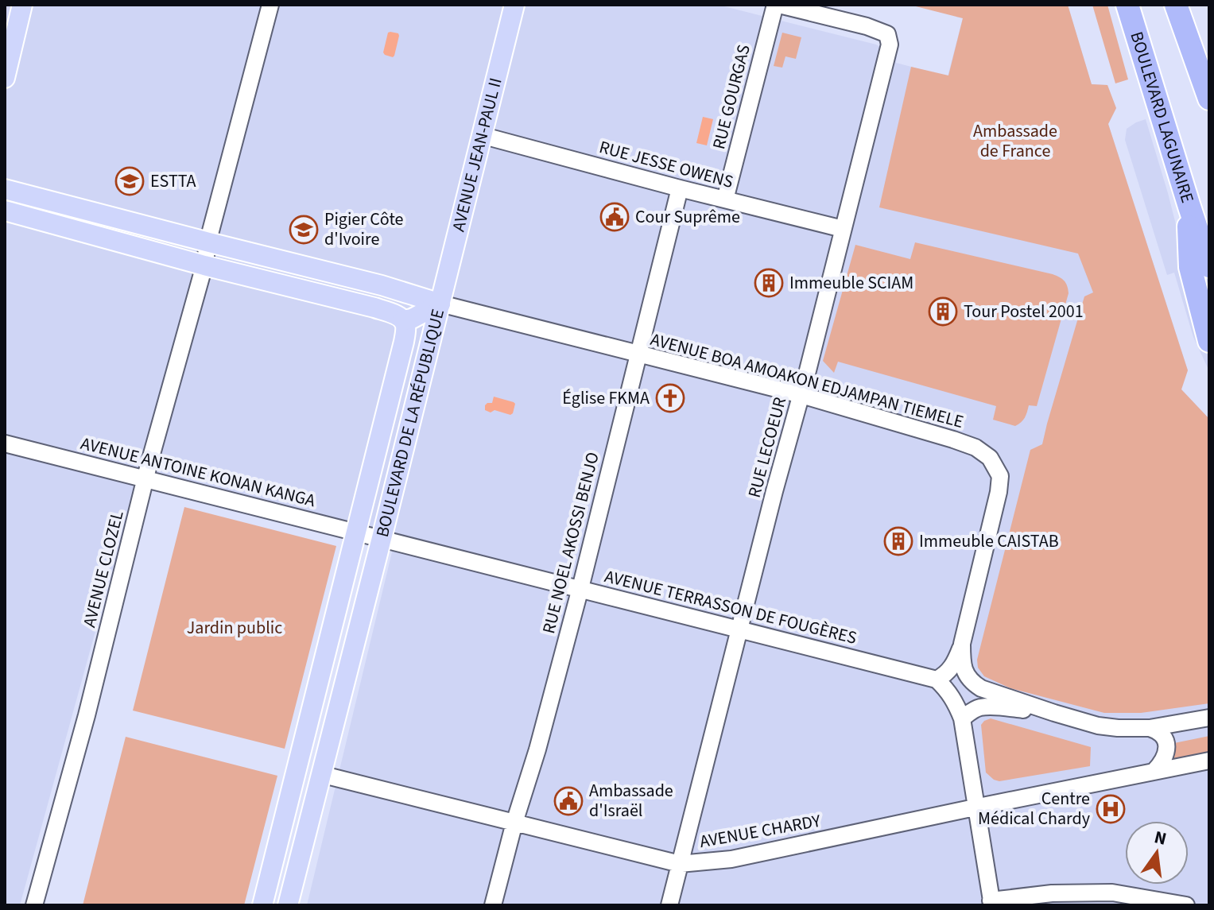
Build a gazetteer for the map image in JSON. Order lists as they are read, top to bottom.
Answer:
{
  "streets": {
    "highway": ["BOULEVARD LAGUNAIRE"],
    "main road": ["AVENUE JEAN-PAUL II", "BOULEVARD DE LA RÉPUBLIQUE"],
    "street": [
      "RUE GOURGAS",
      "RUE JESSE OWENS",
      "AVENUE BOA AMOAKON EDJAMPAN TIEMELE",
      "RUE LECOEUR",
      "AVENUE ANTOINE KONAN KANGA",
      "RUE NOEL AKOSSI BENJO",
      "AVENUE CLOZEL",
      "AVENUE TERRASSON DE FOUGÈRES",
      "AVENUE CHARDY"
    ]
  },
  "crossings": [
    ["RUE GOURGAS", "RUE JESSE OWENS"],
    ["RUE GOURGAS", "RUE LECOEUR"],
    ["AVENUE JEAN-PAUL II", "RUE JESSE OWENS"],
    ["AVENUE JEAN-PAUL II", "AVENUE BOA AMOAKON EDJAMPAN TIEMELE"],
    ["AVENUE JEAN-PAUL II", "BOULEVARD DE LA RÉPUBLIQUE"],
    ["RUE JESSE OWENS", "RUE LECOEUR"],
    ["RUE JESSE OWENS", "RUE NOEL AKOSSI BENJO"],
    ["AVENUE BOA AMOAKON EDJAMPAN TIEMELE", "BOULEVARD DE LA RÉPUBLIQUE"],
    ["AVENUE BOA AMOAKON EDJAMPAN TIEMELE", "RUE LECOEUR"],
    ["AVENUE BOA AMOAKON EDJAMPAN TIEMELE", "RUE NOEL AKOSSI BENJO"],
    ["BOULEVARD DE LA RÉPUBLIQUE", "AVENUE ANTOINE KONAN KANGA"],
    ["BOULEVARD DE LA RÉPUBLIQUE", "AVENUE CLOZEL"],
    ["BOULEVARD DE LA RÉPUBLIQUE", "AVENUE TERRASSON DE FOUGÈRES"],
    ["BOULEVARD DE LA RÉPUBLIQUE", "AVENUE CHARDY"],
    ["RUE LECOEUR", "AVENUE TERRASSON DE FOUGÈRES"],
    ["RUE LECOEUR", "AVENUE CHARDY"],
    ["AVENUE ANTOINE KONAN KANGA", "AVENUE CLOZEL"],
    ["AVENUE ANTOINE KONAN KANGA", "AVENUE TERRASSON DE FOUGÈRES"],
    ["RUE NOEL AKOSSI BENJO", "AVENUE TERRASSON DE FOUGÈRES"],
    ["RUE NOEL AKOSSI BENJO", "AVENUE CHARDY"]
  ],
  "parks": ["Ambassade de France", "Jardin public"],
  "places": {
    "school or university": ["ESTTA", "Pigier Côte d'Ivoire"],
    "public building": ["Cour Suprême", "Ambassade d'Israël"],
    "building": ["Immeuble SCIAM", "Tour Postel 2001", "Immeuble CAISTAB"],
    "church": ["Église FKMA"],
    "hospital": ["Centre Médical Chardy"]
  },
  "north": "top"
}
